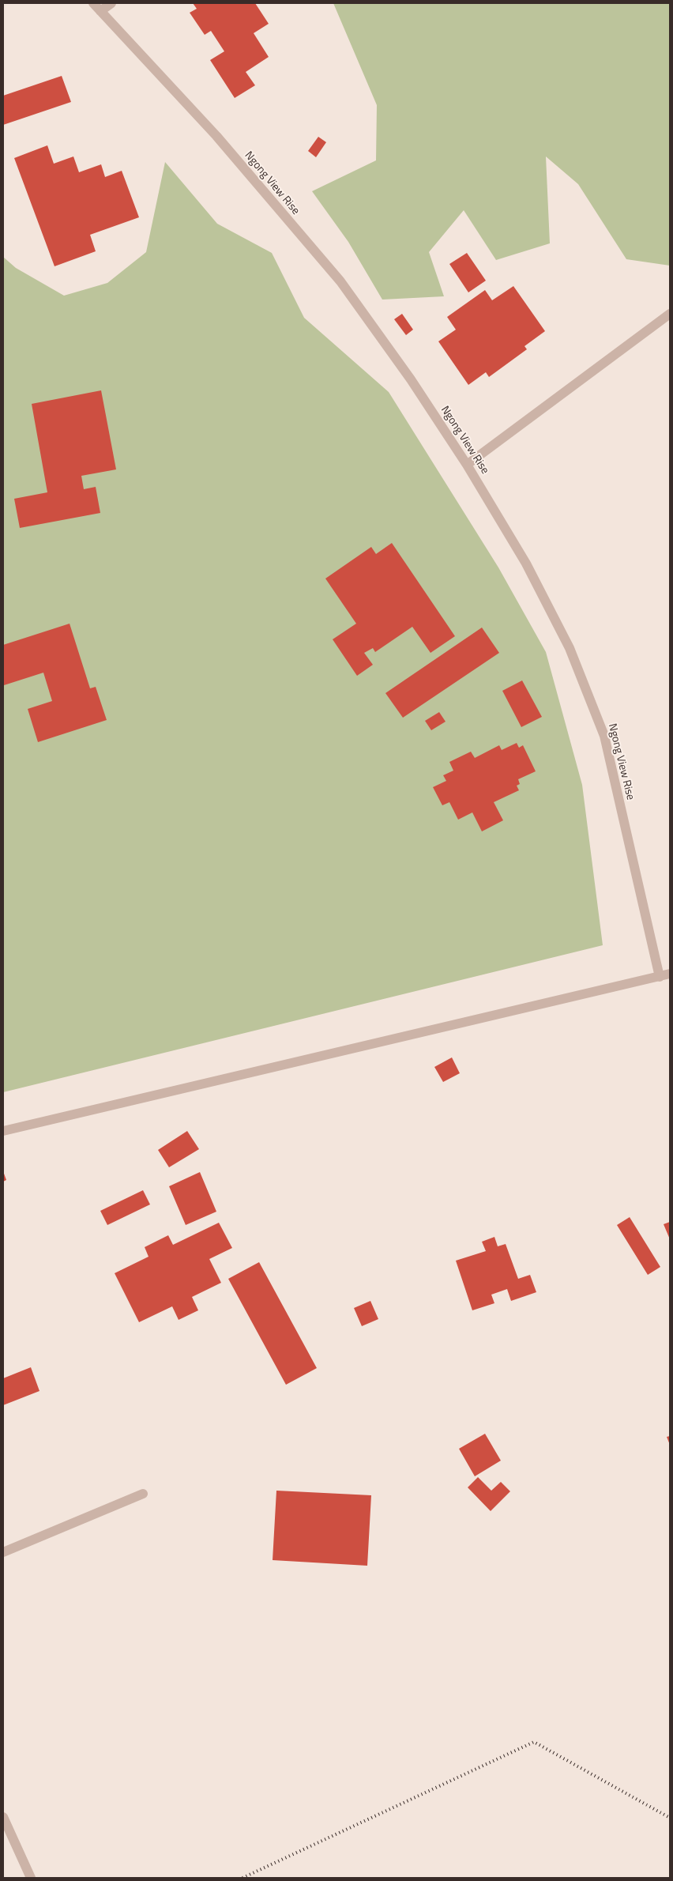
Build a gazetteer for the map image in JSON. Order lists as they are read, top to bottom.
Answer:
{
  "streets": {
    "street": ["Ngong View Rise"]
  }
}
